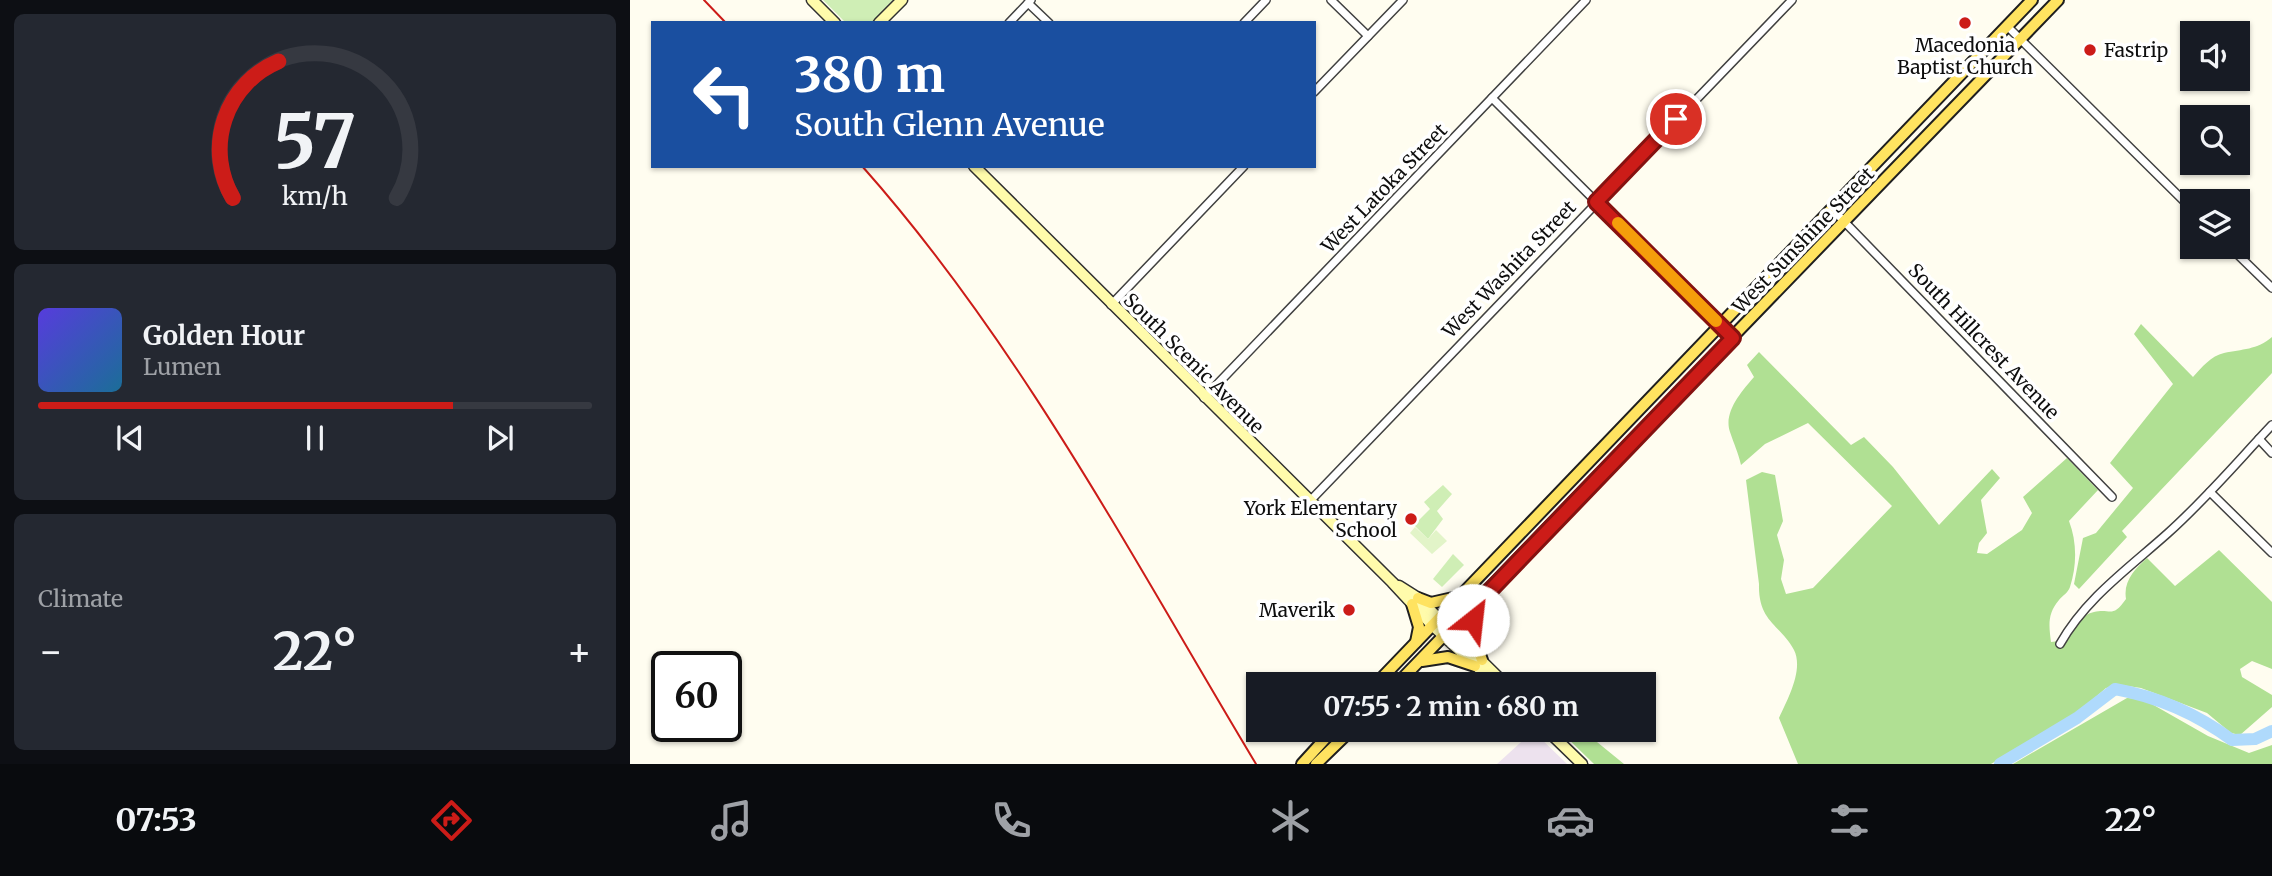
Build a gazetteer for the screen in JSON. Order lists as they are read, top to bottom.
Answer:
{
  "streets": {
    "main road": ["West Sunshine Street", "South Scenic Avenue"],
    "street": ["West Latoka Street", "West Washita Street", "South Hillcrest Avenue"]
  },
  "crossings": [
    ["West Latoka Street", "South Scenic Avenue"],
    ["West Sunshine Street", "South Hillcrest Avenue"],
    ["West Sunshine Street", "South Scenic Avenue"],
    ["West Washita Street", "South Scenic Avenue"]
  ],
  "places": [
    "Macedonia Baptist Church",
    "Fastrip",
    "York Elementary School",
    "Maverik"
  ],
  "page": {
    "turn": ["380 m", "South Glenn Avenue"],
    "song": ["Golden Hour", "Lumen"],
    "tile": "Climate",
    "heat": ["−", "22°", "+"],
    "limit": "60",
    "trip": "07:55 · 2 min · 680 m",
    "tabs": ["07:53", "22°"],
    "gauge": ["57", "km/h"]
  }
}
